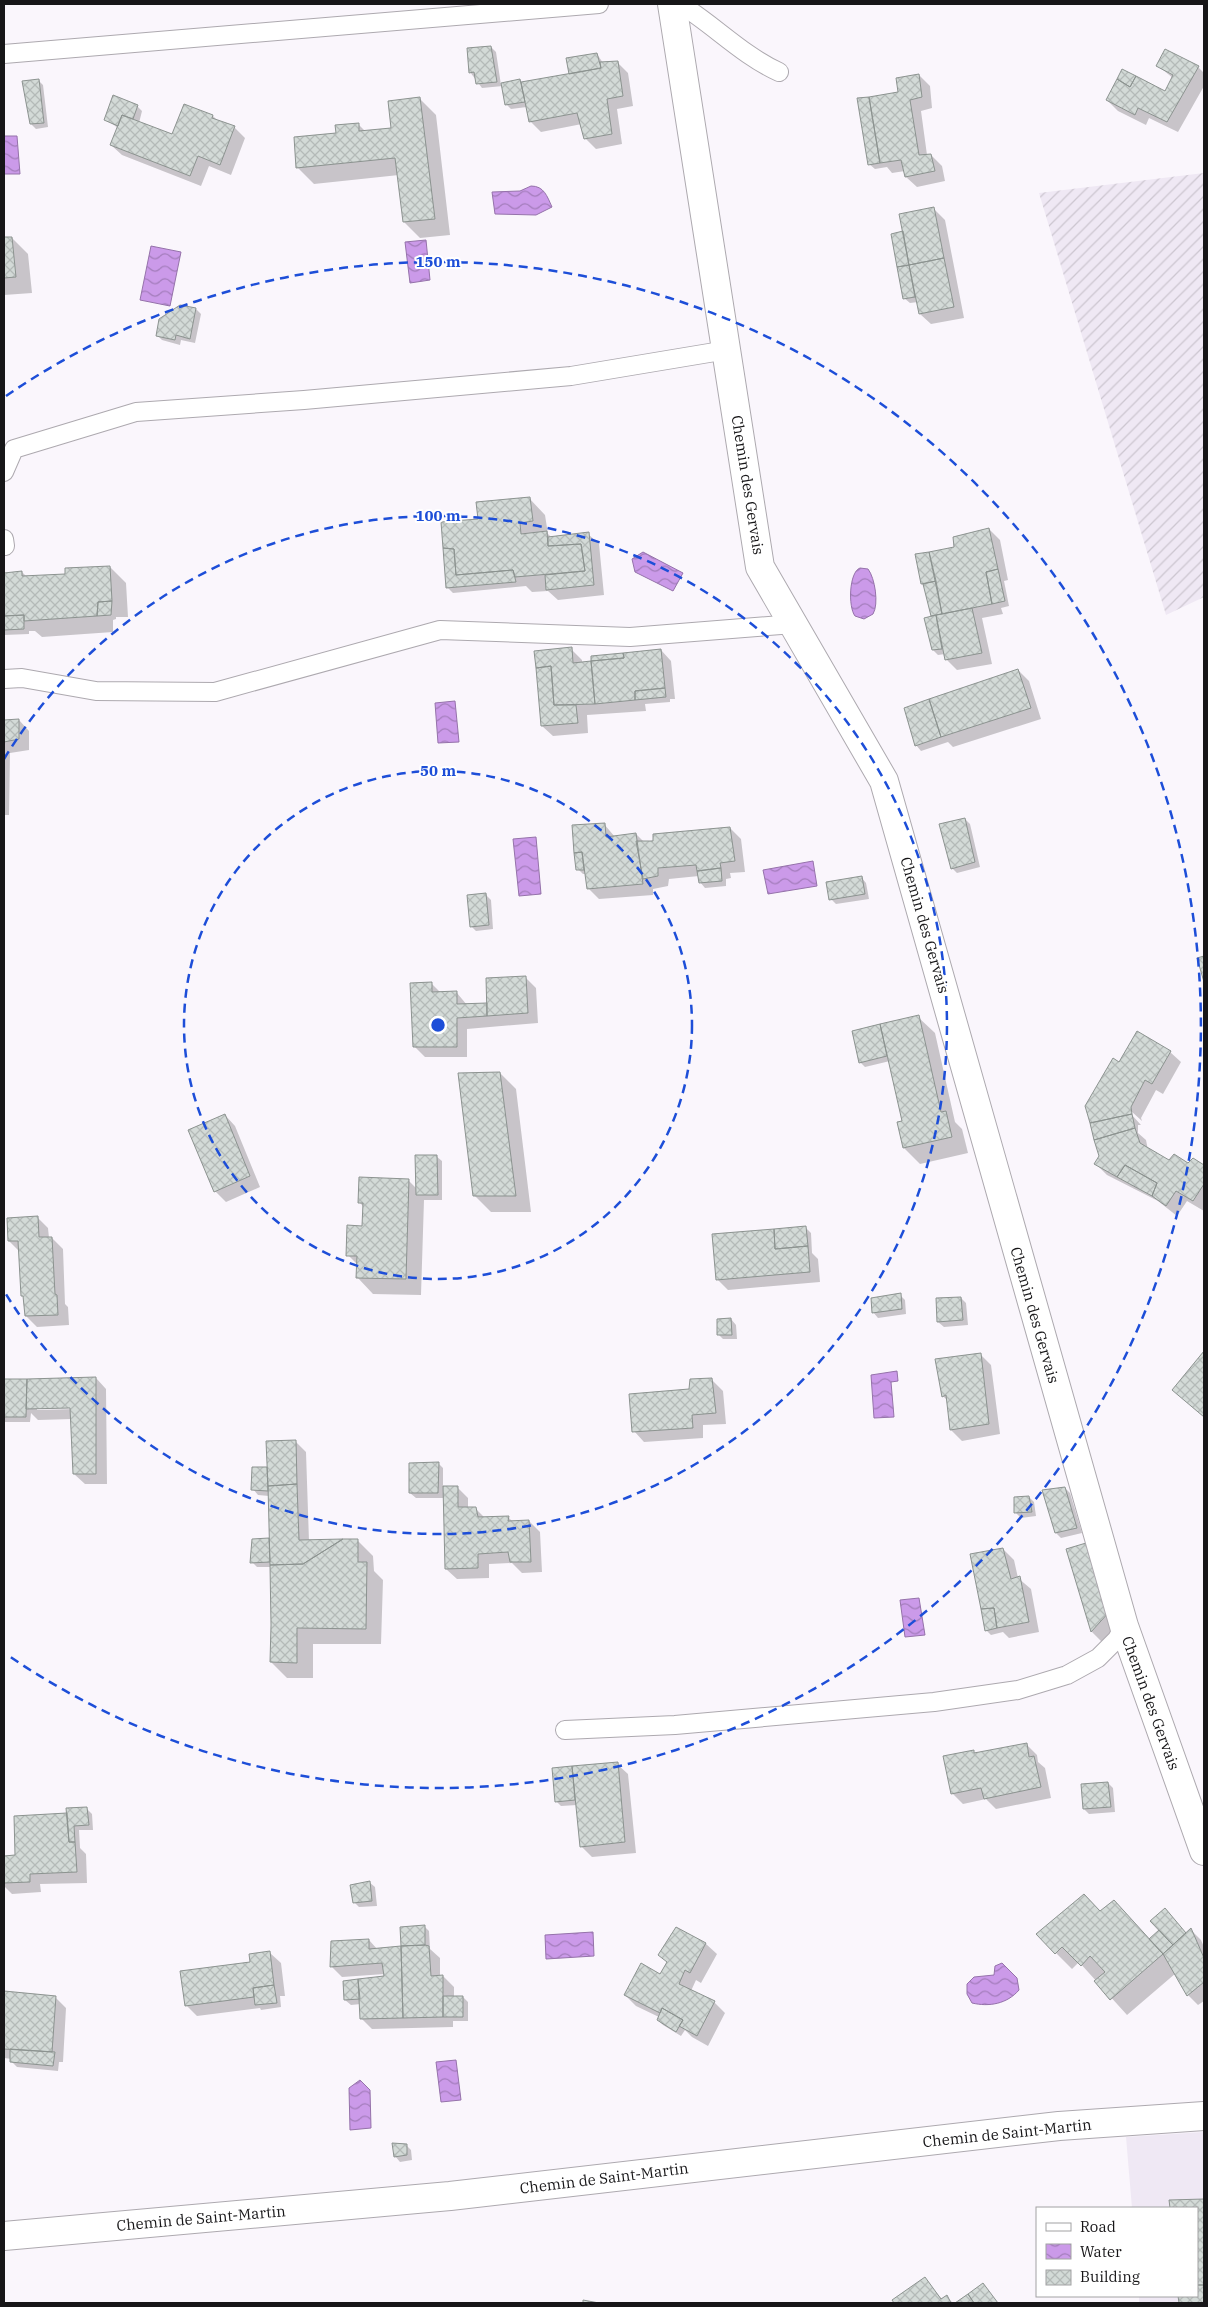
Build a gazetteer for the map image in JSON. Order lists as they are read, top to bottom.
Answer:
{
  "streets": {
    "street": ["Chemin des Gervais", "Chemin de Saint-Martin"]
  },
  "legend": ["Road", "Water", "Building"],
  "rings": ["150 m", "100 m", "50 m"]
}
